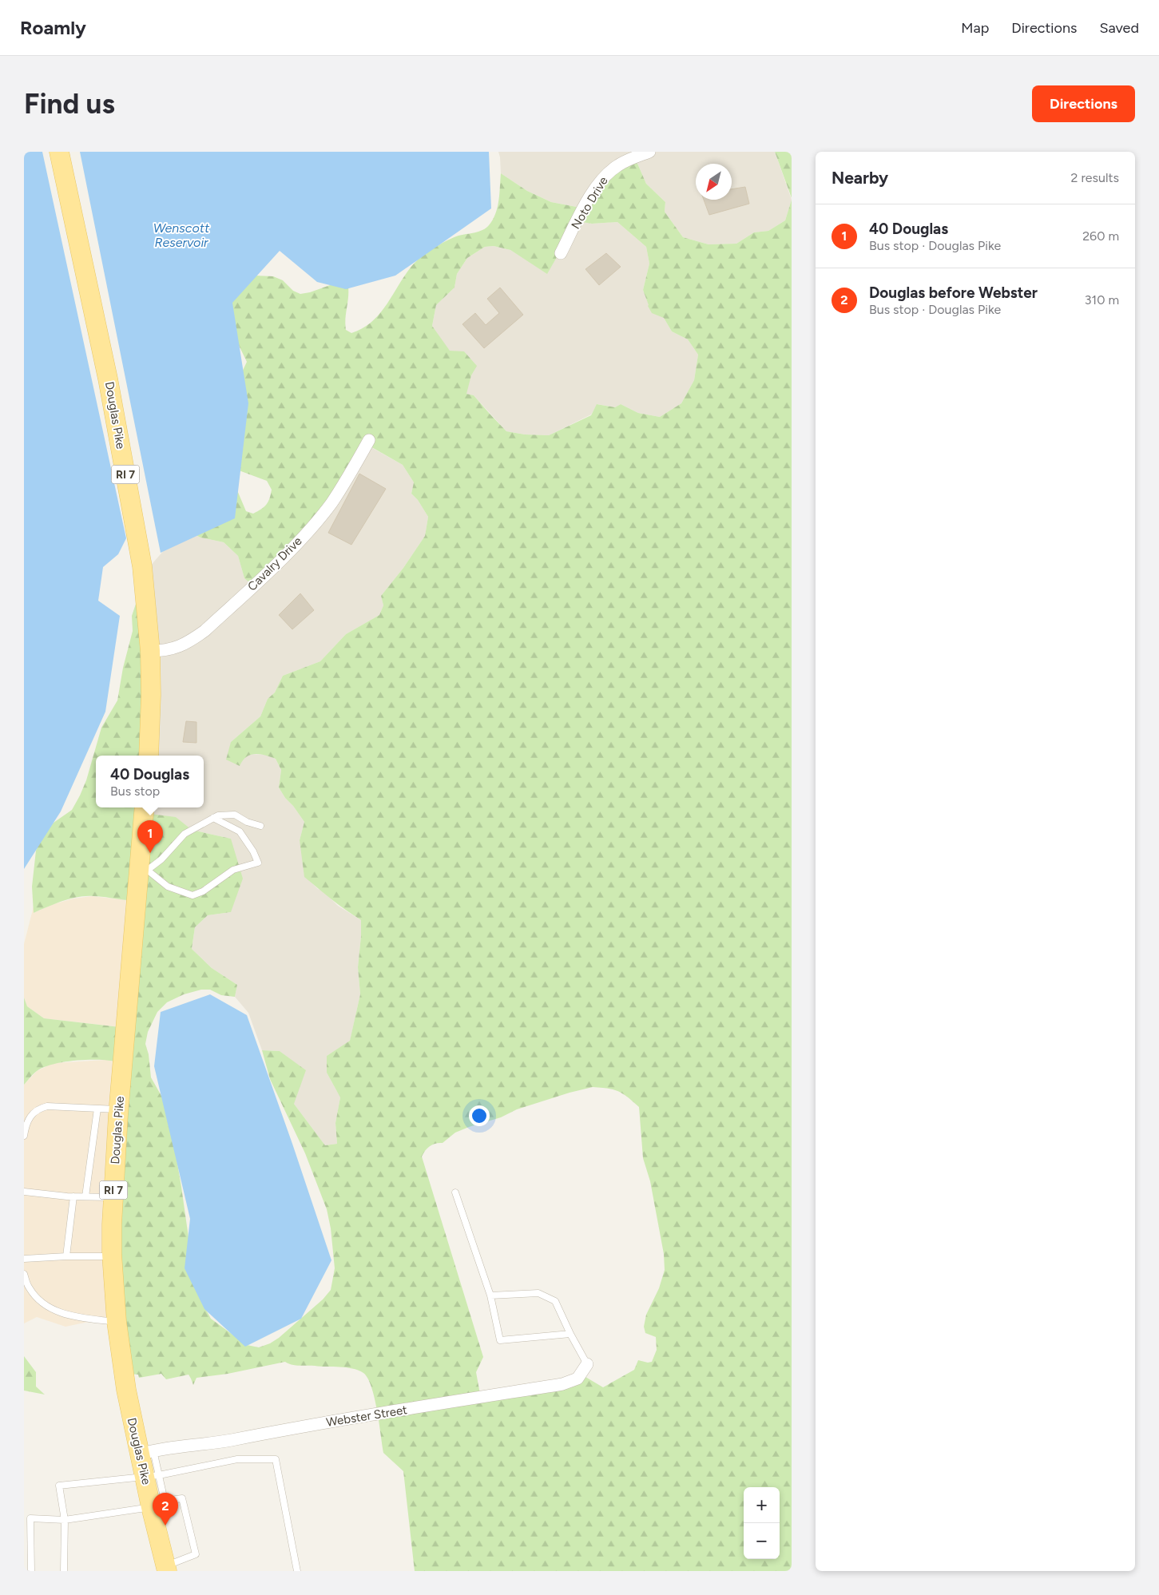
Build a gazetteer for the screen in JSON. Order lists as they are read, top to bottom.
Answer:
{
  "streets": {
    "main road": ["Douglas Pike", "RI 7"],
    "street": ["Noto Drive", "Cavalry Drive", "Webster Street"]
  },
  "crossings": [
    ["Douglas Pike", "Cavalry Drive"],
    ["Douglas Pike", "Webster Street"]
  ],
  "water": ["Wenscott Reservoir"],
  "north": "bottom left",
  "page": {
    "header": "Roamly",
    "nav": ["Map", "Directions", "Saved"],
    "buttons": "Directions",
    "title": "Find us",
    "heading": ["Nearby", "2 results"],
    "list": [
      {
        "mark": "1",
        "name": "40 Douglas",
        "note": "Bus stop · Douglas Pike",
        "value": "260 m"
      },
      {
        "mark": "2",
        "name": "Douglas before Webster",
        "note": "Bus stop · Douglas Pike",
        "value": "310 m"
      }
    ],
    "popup": ["40 Douglas", "Bus stop"],
    "pins": ["1", "2"],
    "map_buttons": ["+", "−"]
  }
}
